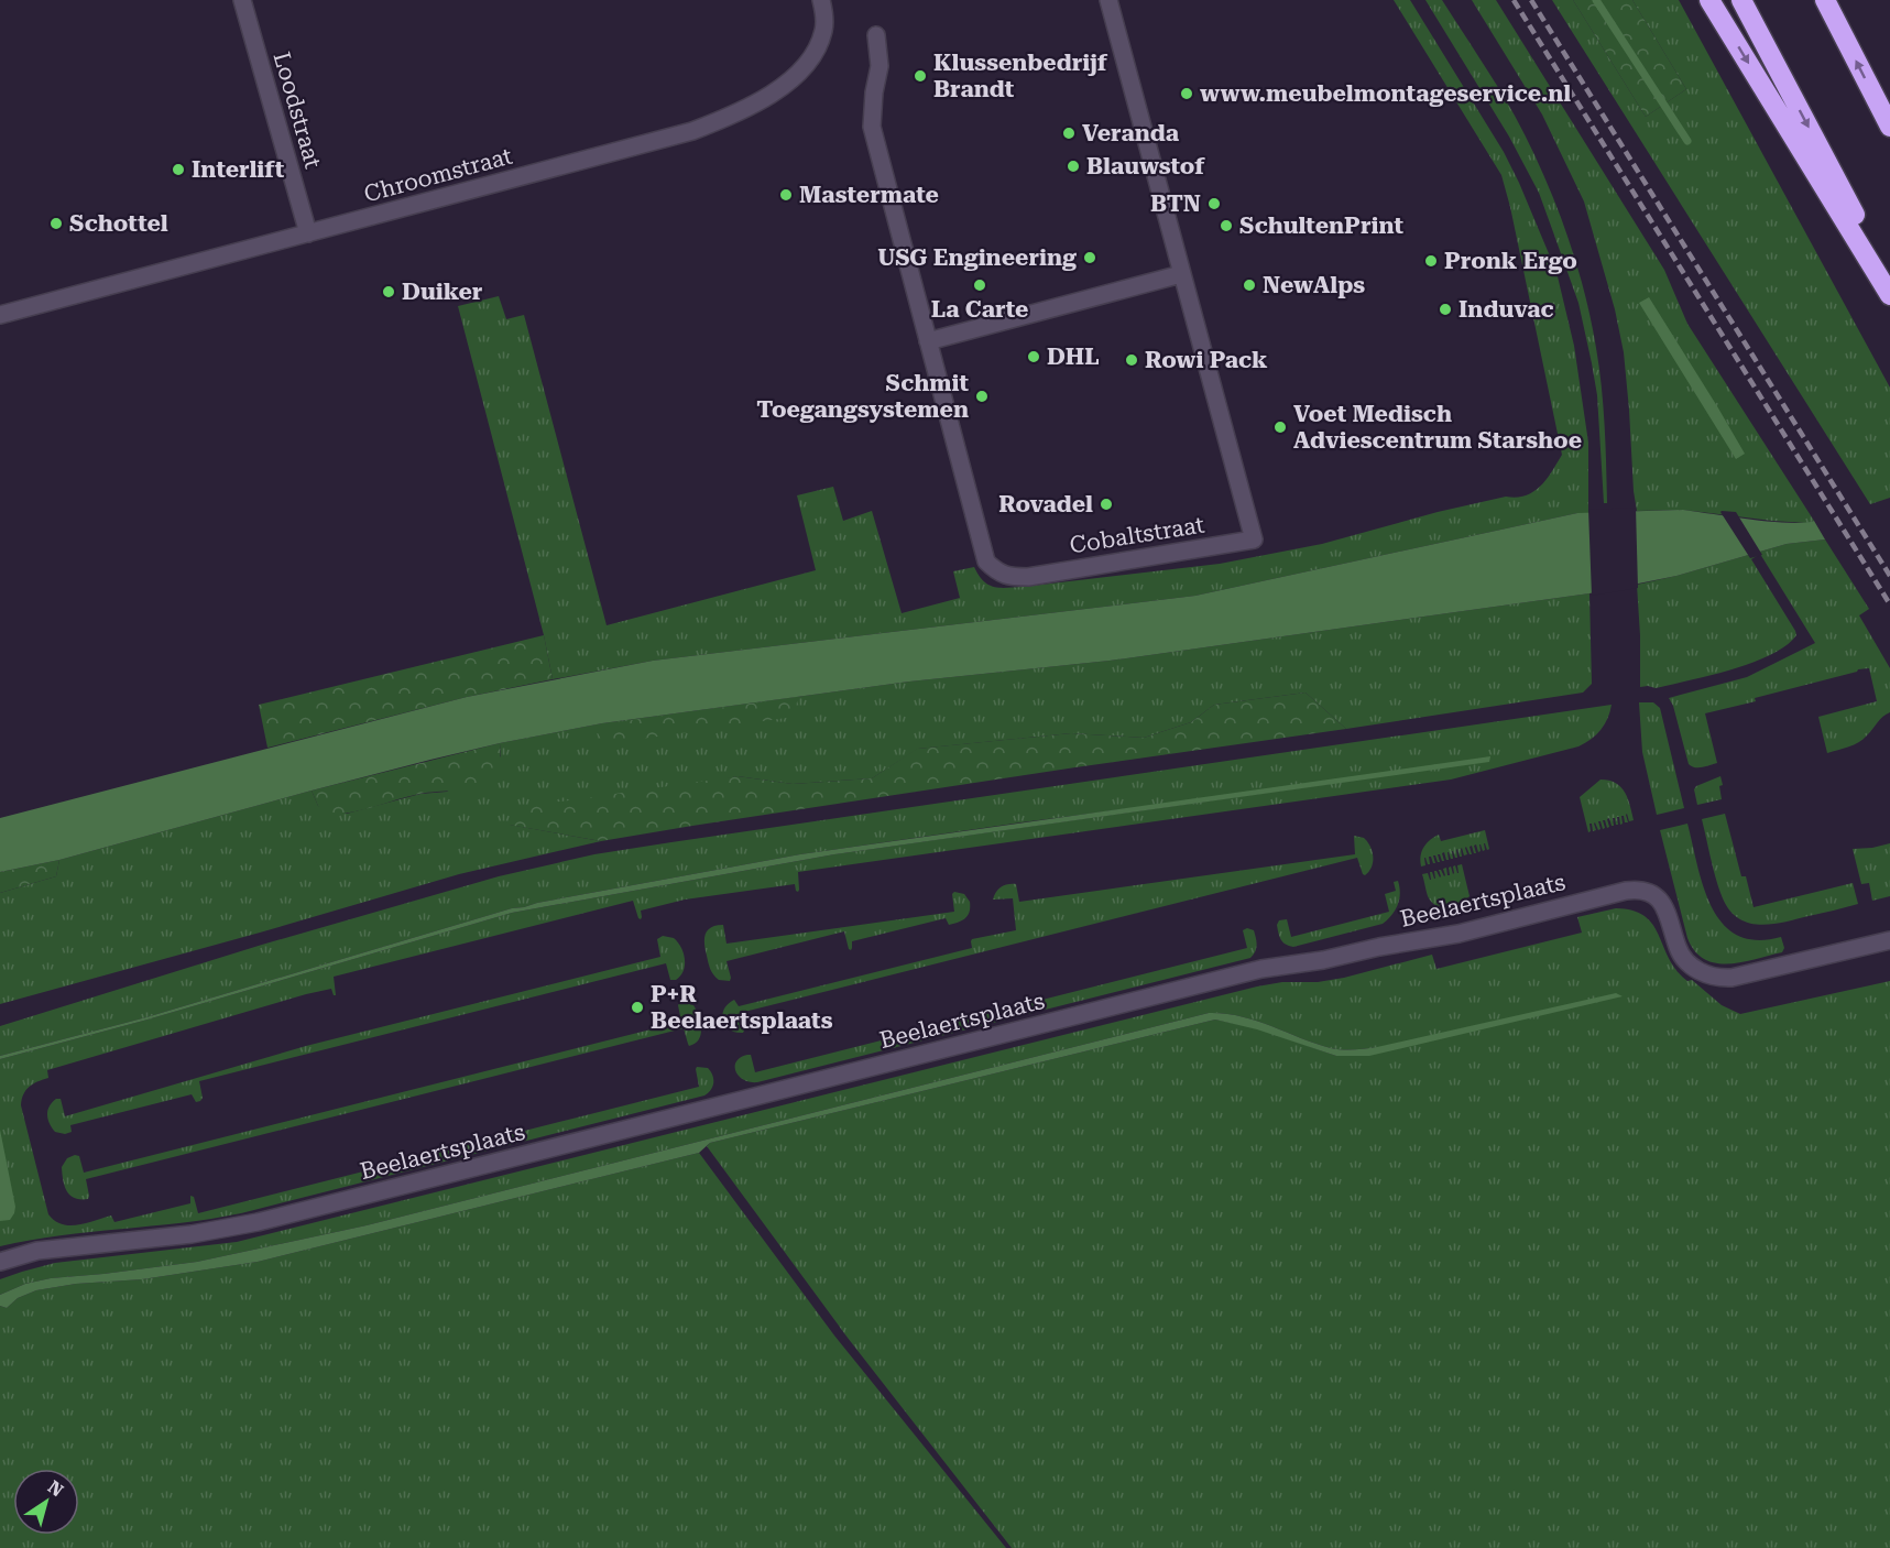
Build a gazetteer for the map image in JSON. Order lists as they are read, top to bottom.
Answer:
{
  "streets": {
    "street": [
      "Loodstraat",
      "Chroomstraat",
      "Cobaltstraat",
      "Beelaertsplaats"
    ]
  },
  "crossings": [
    ["Loodstraat", "Chroomstraat"]
  ],
  "places": [
    "Klussenbedrijf Brandt",
    "www.meubelmontageservice.nl",
    "Veranda",
    "Blauwstof",
    "Interlift",
    "Mastermate",
    "BTN",
    "Schottel",
    "SchultenPrint",
    "USG Engineering",
    "Pronk Ergo",
    "La Carte",
    "NewAlps",
    "Duiker",
    "Induvac",
    "DHL",
    "Rowi Pack",
    "Schmit Toegangsystemen",
    "Voet Medisch Adviescentrum Starshoe",
    "Rovadel",
    "P+R Beelaertsplaats"
  ],
  "north": "top right"
}
